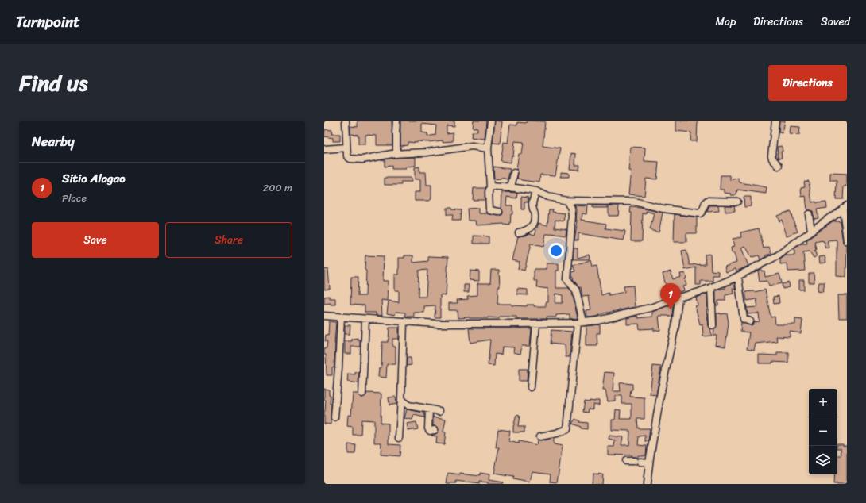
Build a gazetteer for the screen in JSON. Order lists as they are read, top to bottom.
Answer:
{
  "page": {
    "header": "Turnpoint",
    "nav": ["Map", "Directions", "Saved"],
    "title": "Find us",
    "buttons": [
      "Directions",
      ["Save", "Share"]
    ],
    "heading": "Nearby",
    "list": [
      {
        "mark": "1",
        "name": "Sitio Alagao",
        "note": "Place",
        "value": "200 m"
      }
    ],
    "pins": "1",
    "map_buttons": ["+", "−"]
  }
}
